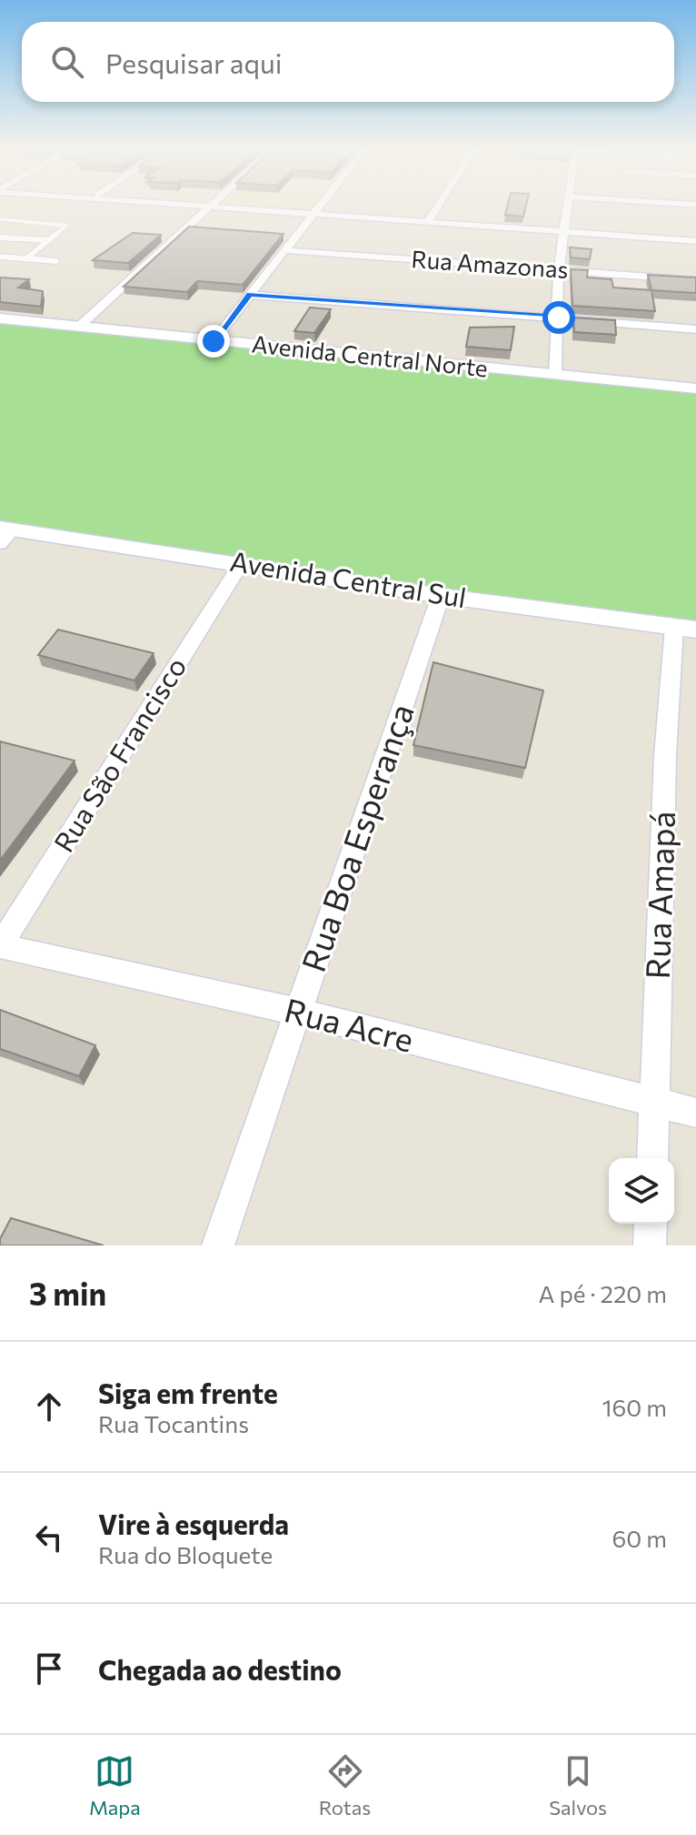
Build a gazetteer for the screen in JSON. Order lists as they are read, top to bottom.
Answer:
{
  "streets": {
    "street": [
      "Rua Amazonas",
      "Avenida Central Norte",
      "Avenida Central Sul",
      "Rua São Francisco",
      "Rua Boa Esperança",
      "Rua Amapá",
      "Rua Acre"
    ]
  },
  "crossings": [
    ["Avenida Central Sul", "Rua São Francisco"],
    ["Avenida Central Sul", "Rua Boa Esperança"],
    ["Avenida Central Sul", "Rua Amapá"],
    ["Rua São Francisco", "Rua Acre"],
    ["Rua Boa Esperança", "Rua Acre"],
    ["Rua Amapá", "Rua Acre"]
  ],
  "page": {
    "search": "Pesquisar aqui",
    "heading": ["3 min", "A pé · 220 m"],
    "list": [
      ["Siga em frente", "Rua Tocantins", "160 m"],
      ["Vire à esquerda", "Rua do Bloquete", "60 m"],
      "Chegada ao destino"
    ],
    "nav": ["Mapa", "Rotas", "Salvos"]
  }
}
